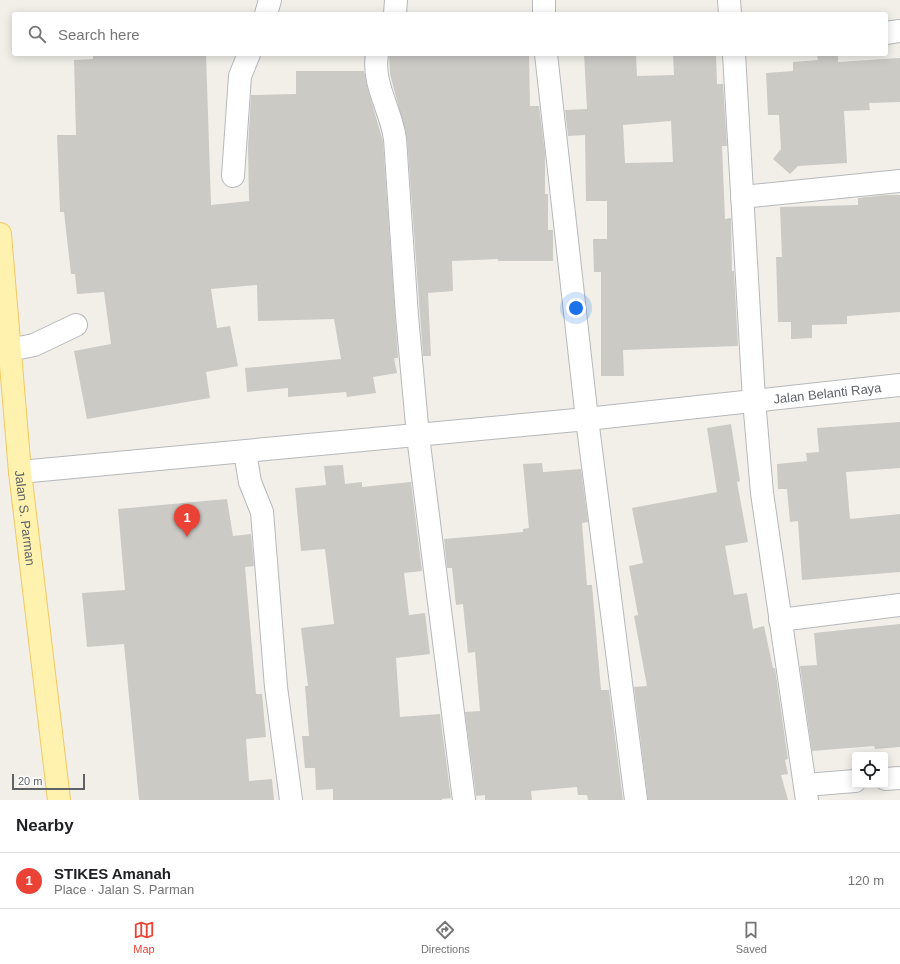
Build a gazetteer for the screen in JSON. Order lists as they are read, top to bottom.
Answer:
{
  "streets": {
    "main road": ["Jalan S. Parman"],
    "street": ["Jalan Belanti Raya"]
  },
  "crossings": [
    ["Jalan Belanti Raya", "Jalan S. Parman"]
  ],
  "scale_bar": "20 m",
  "page": {
    "search": "Search here",
    "pins": "1",
    "scale": "20 m",
    "heading": "Nearby",
    "list": [
      {
        "mark": "1",
        "name": "STIKES Amanah",
        "note": "Place · Jalan S. Parman",
        "value": "120 m"
      }
    ],
    "nav": ["Map", "Directions", "Saved"]
  }
}
